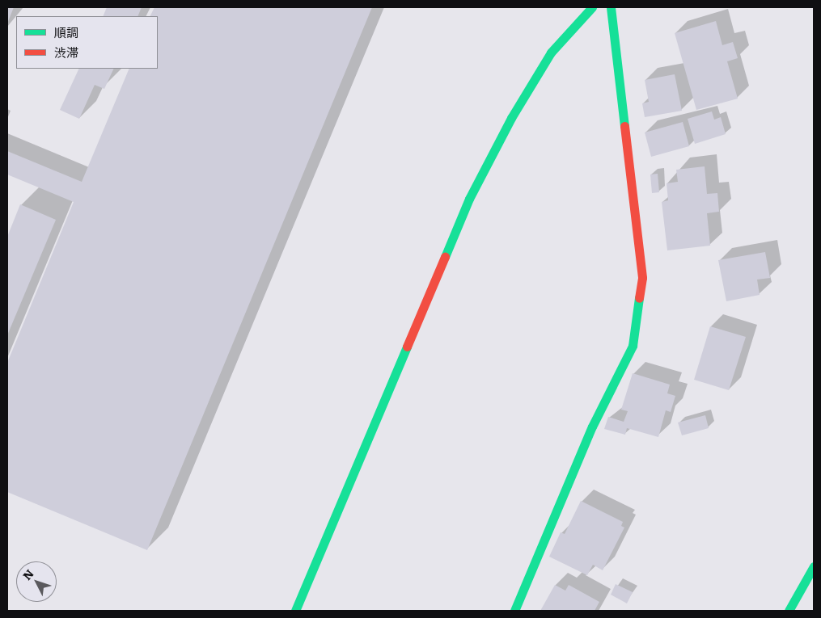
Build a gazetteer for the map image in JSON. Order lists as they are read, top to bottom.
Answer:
{
  "legend": ["順調", "渋滞"],
  "north": "top left"
}
